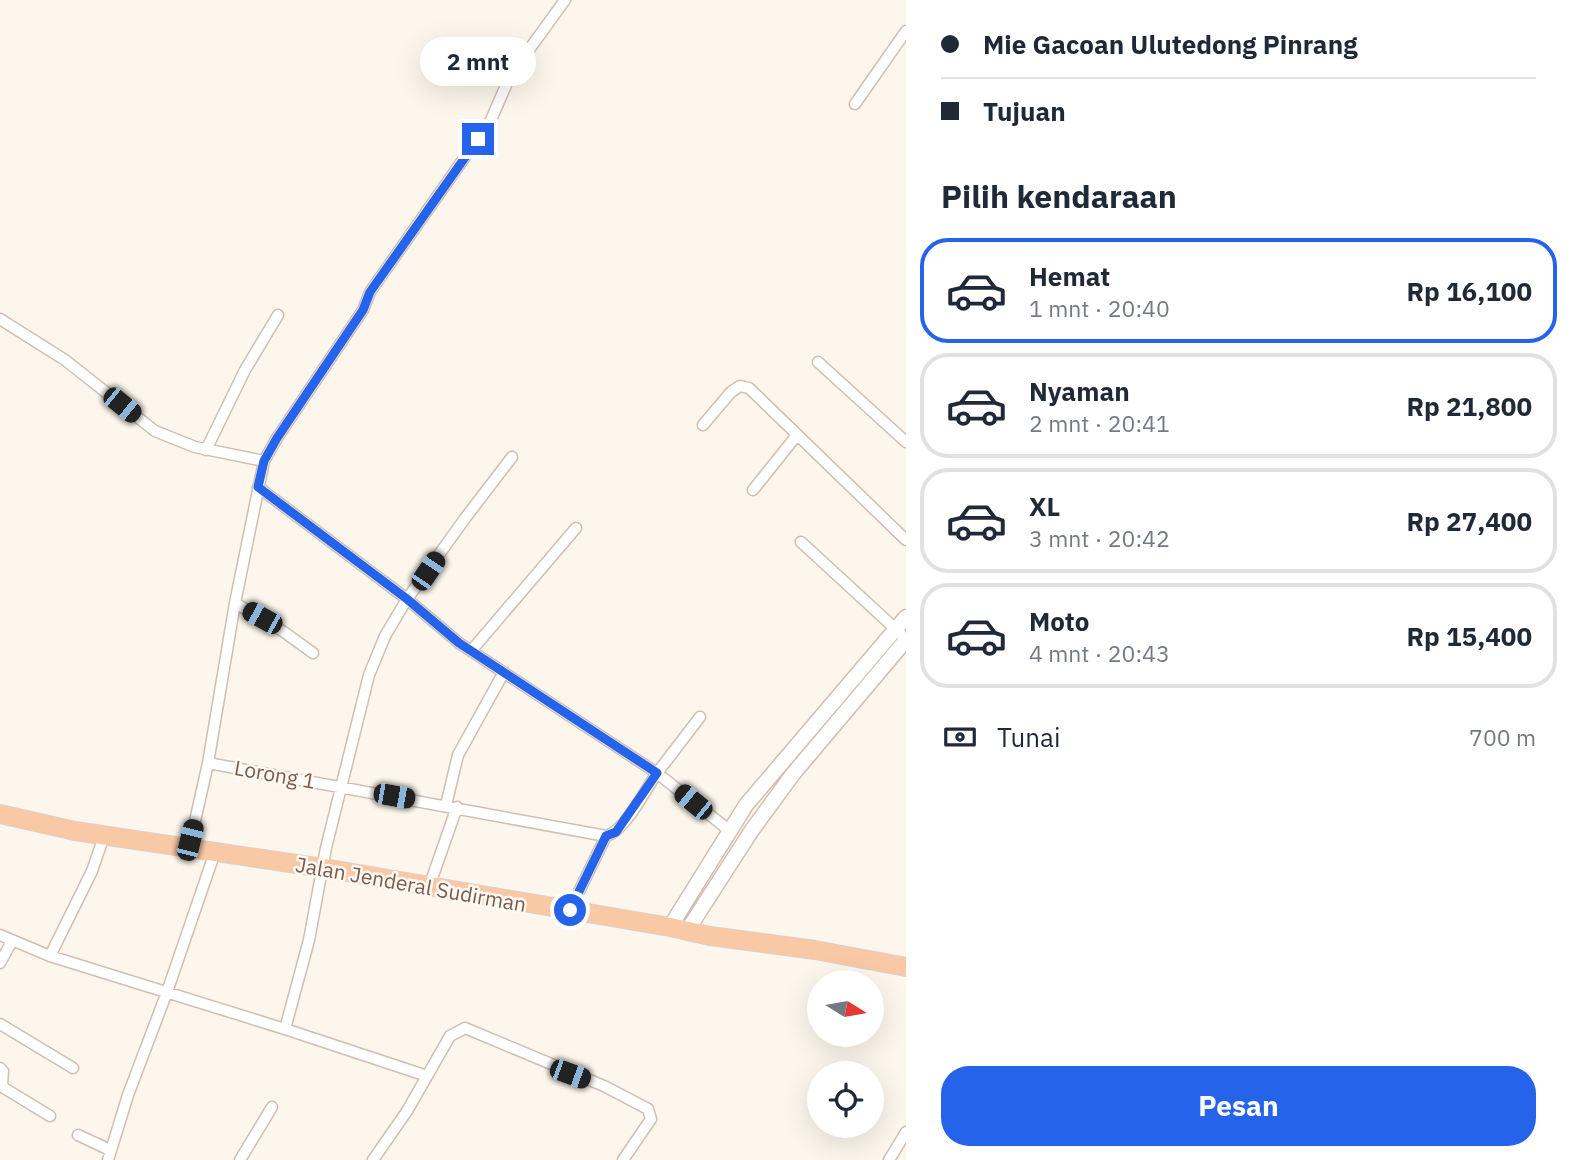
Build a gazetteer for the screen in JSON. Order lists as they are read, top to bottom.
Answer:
{
  "streets": {
    "highway": ["Jalan Jenderal Sudirman"],
    "street": ["Lorong 1"]
  },
  "north": "right",
  "page": {
    "banner": ["Mie Gacoan Ulutedong Pinrang", "Tujuan"],
    "bubble": "2 mnt",
    "heading": "Pilih kendaraan",
    "list": [
      {
        "name": "Hemat",
        "note": "1 mnt · 20:40",
        "value": "Rp 16,100"
      },
      {
        "name": "Nyaman",
        "note": "2 mnt · 20:41",
        "value": "Rp 21,800"
      },
      {
        "name": "XL",
        "note": "3 mnt · 20:42",
        "value": "Rp 27,400"
      },
      {
        "name": "Moto",
        "note": "4 mnt · 20:43",
        "value": "Rp 15,400"
      }
    ],
    "pay": ["Tunai", "700 m"],
    "buttons": "Pesan"
  }
}
